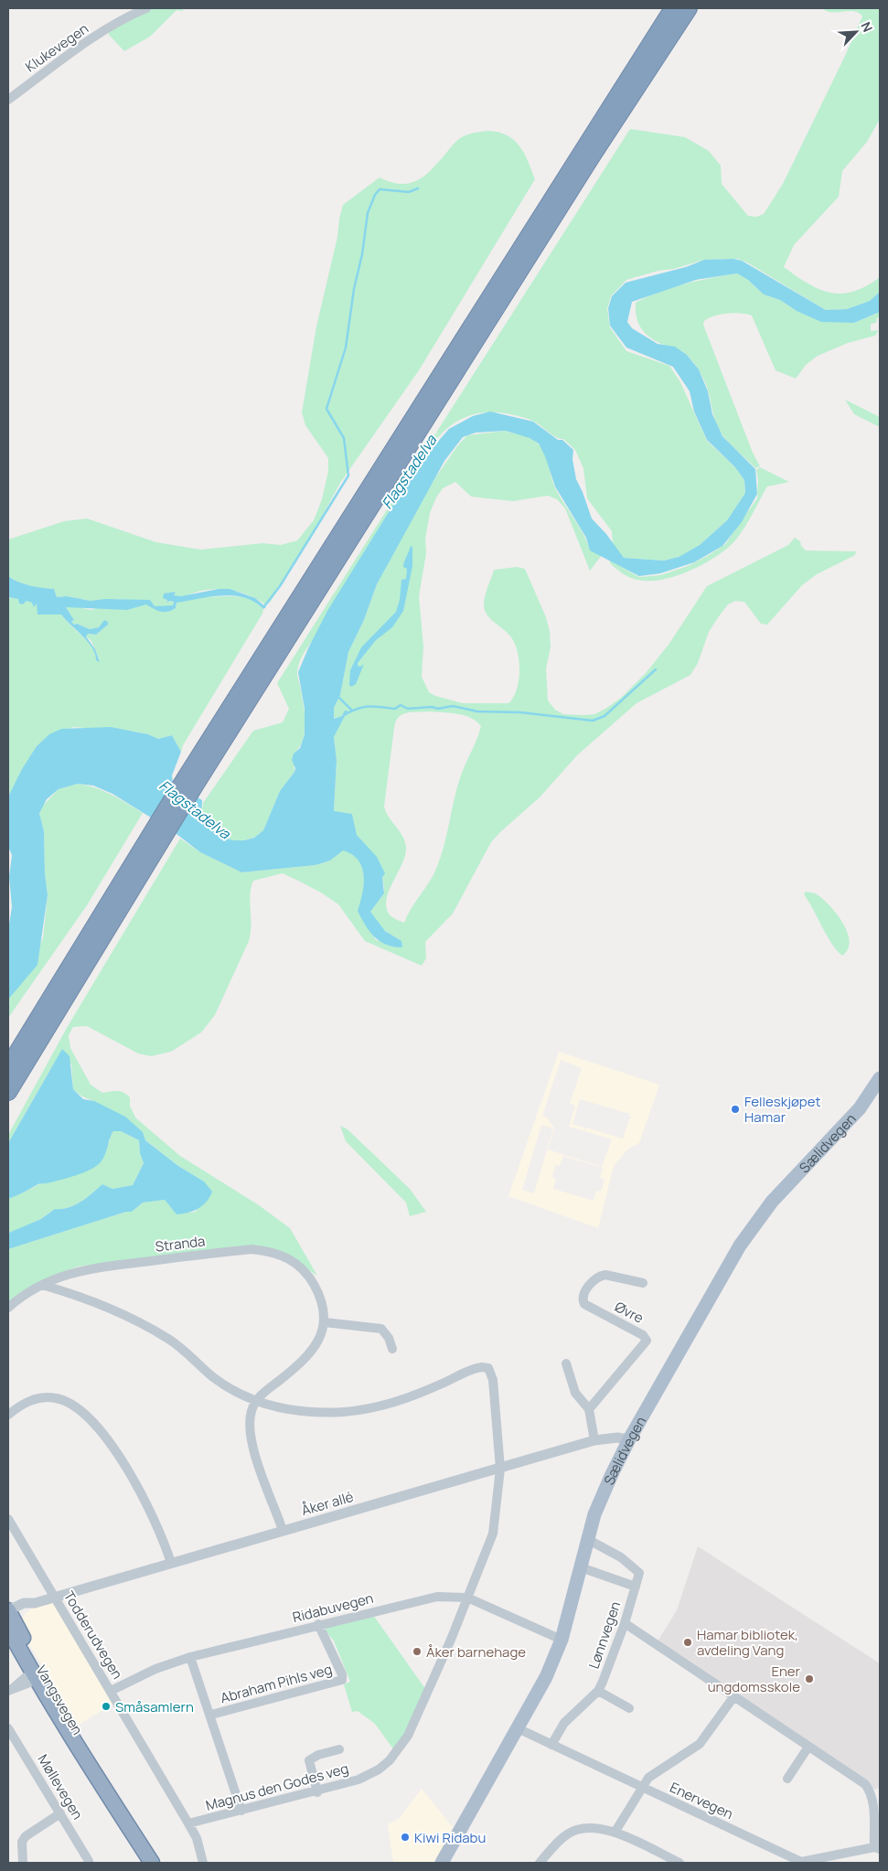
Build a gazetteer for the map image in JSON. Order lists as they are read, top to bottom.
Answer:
{
  "streets": {
    "highway": ["Vangsvegen"],
    "main road": ["Sælidvegen"],
    "street": [
      "Klukevegen",
      "Stranda",
      "Øvre",
      "Åker allé",
      "Ridabuvegen",
      "Todderudvegen",
      "Lønnvegen",
      "Abraham Pihls veg",
      "Møllevegen",
      "Magnus den Godes veg",
      "Enervegen"
    ]
  },
  "crossings": [
    ["Sælidvegen", "Åker allé"],
    ["Sælidvegen", "Ridabuvegen"],
    ["Sælidvegen", "Lønnvegen"],
    ["Sælidvegen", "Enervegen"],
    ["Åker allé", "Todderudvegen"],
    ["Åker allé", "Vangsvegen"],
    ["Åker allé", "Magnus den Godes veg"],
    ["Ridabuvegen", "Todderudvegen"],
    ["Ridabuvegen", "Abraham Pihls veg"],
    ["Ridabuvegen", "Magnus den Godes veg"],
    ["Todderudvegen", "Magnus den Godes veg"],
    ["Lønnvegen", "Enervegen"]
  ],
  "water": ["Flagstadelva"],
  "places": [
    "Felleskjøpet Hamar",
    "Hamar bibliotek, avdeling Vang",
    "Åker barnehage",
    "Ener ungdomsskole",
    "Småsamlern",
    "Kiwi Ridabu"
  ],
  "north": "top right"
}
